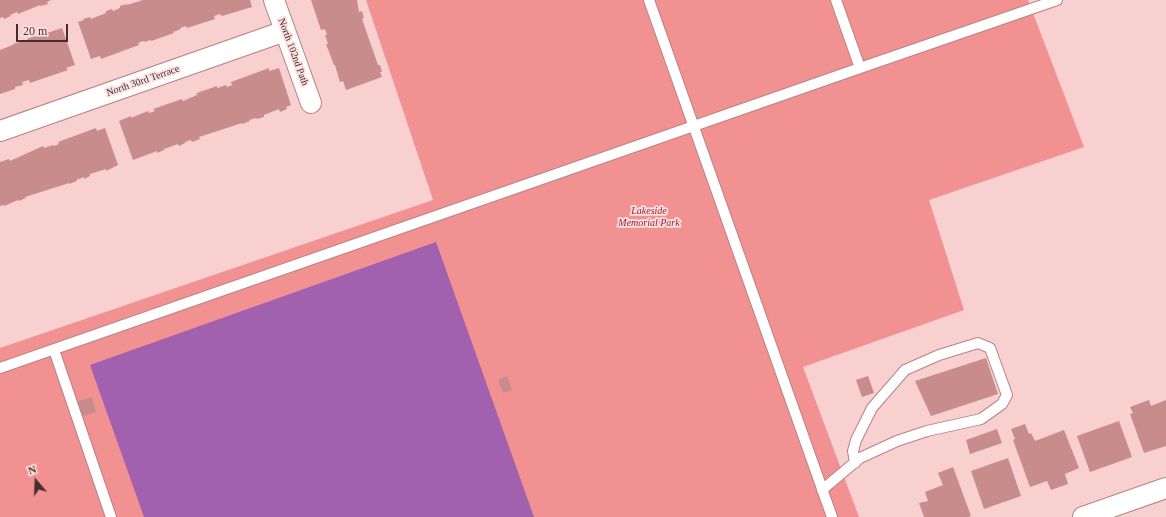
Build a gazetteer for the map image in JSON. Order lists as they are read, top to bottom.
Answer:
{
  "streets": {
    "street": ["North 102nd Path", "North 30rd Terrace"]
  },
  "crossings": [
    ["North 102nd Path", "North 30rd Terrace"]
  ],
  "parks": ["Lakeside Memorial Park"],
  "scale_bar": "20 m",
  "north": "top"
}
